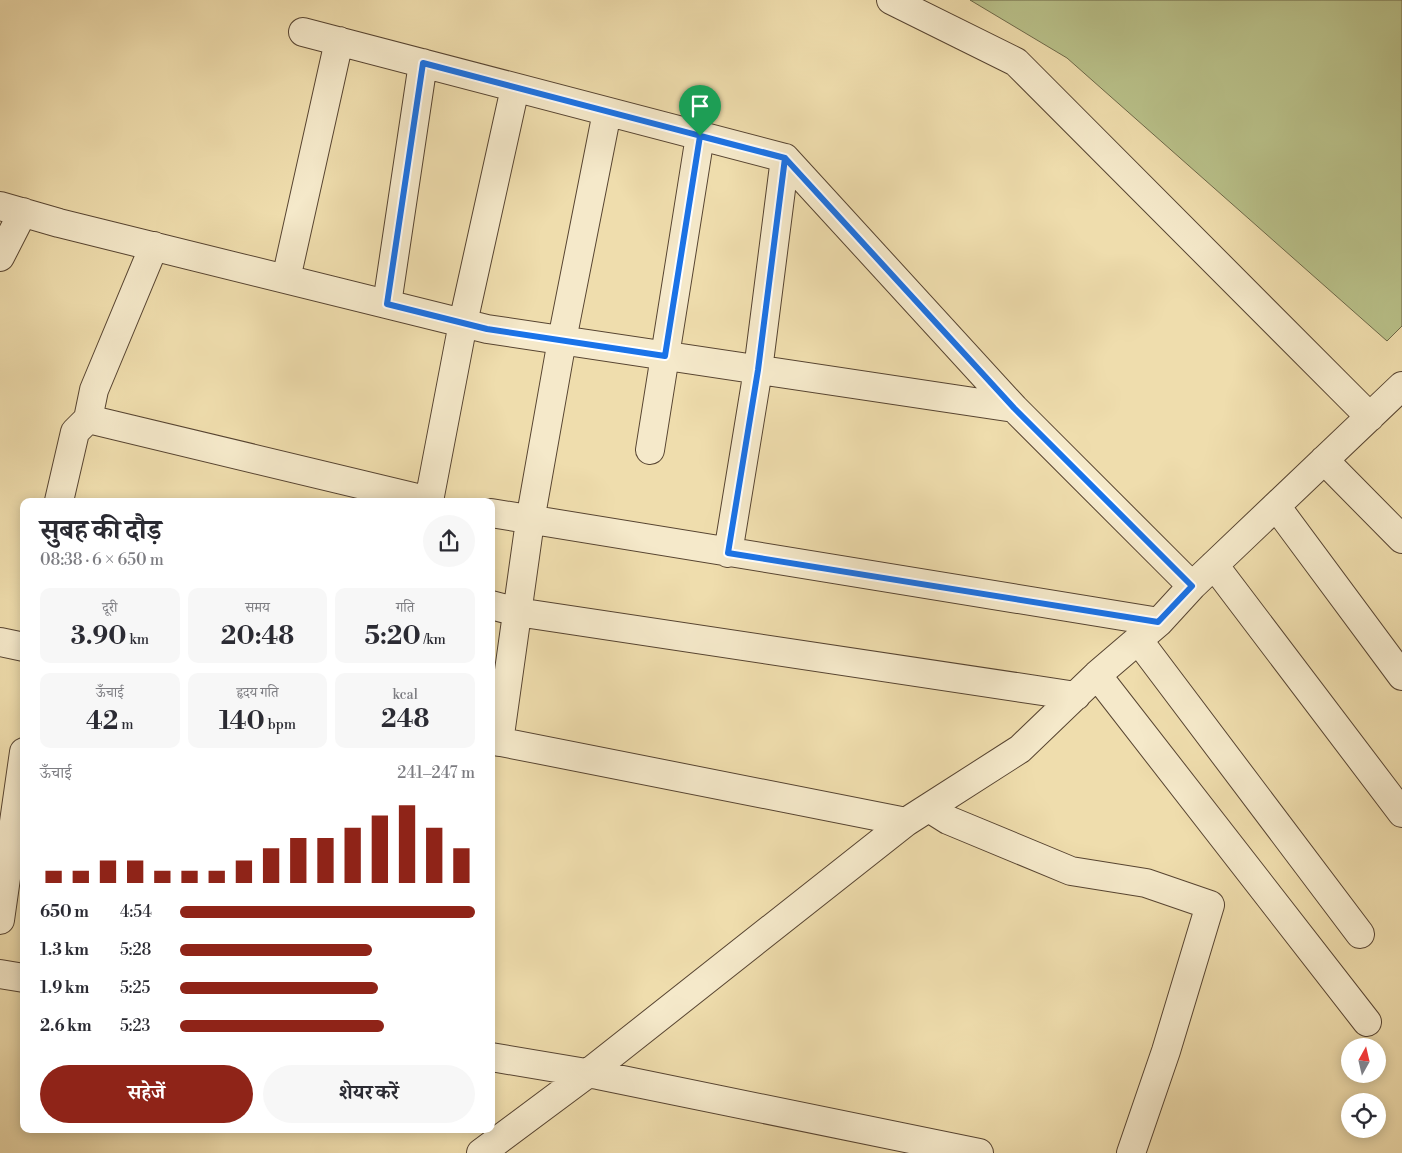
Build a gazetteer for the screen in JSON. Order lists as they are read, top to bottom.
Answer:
{
  "north": "top",
  "page": {
    "heading": ["सुबह की दौड़", "08:38 · 6 × 650 m"],
    "stats": [
      ["दूरी", "3.90 km"],
      ["समय", "20:48"],
      ["गति", "5:20 /km"],
      ["ऊँचाई", "42 m"],
      ["हृदय गति", "140 bpm"],
      ["kcal", "248"]
    ],
    "chart": ["ऊँचाई", "241–247 m"],
    "list": [
      {
        "name": "650 m",
        "note": "4:54"
      },
      {
        "name": "1.3 km",
        "note": "5:28"
      },
      {
        "name": "1.9 km",
        "note": "5:25"
      },
      {
        "name": "2.6 km",
        "note": "5:23"
      }
    ],
    "buttons": ["सहेजें", "शेयर करें"]
  }
}
